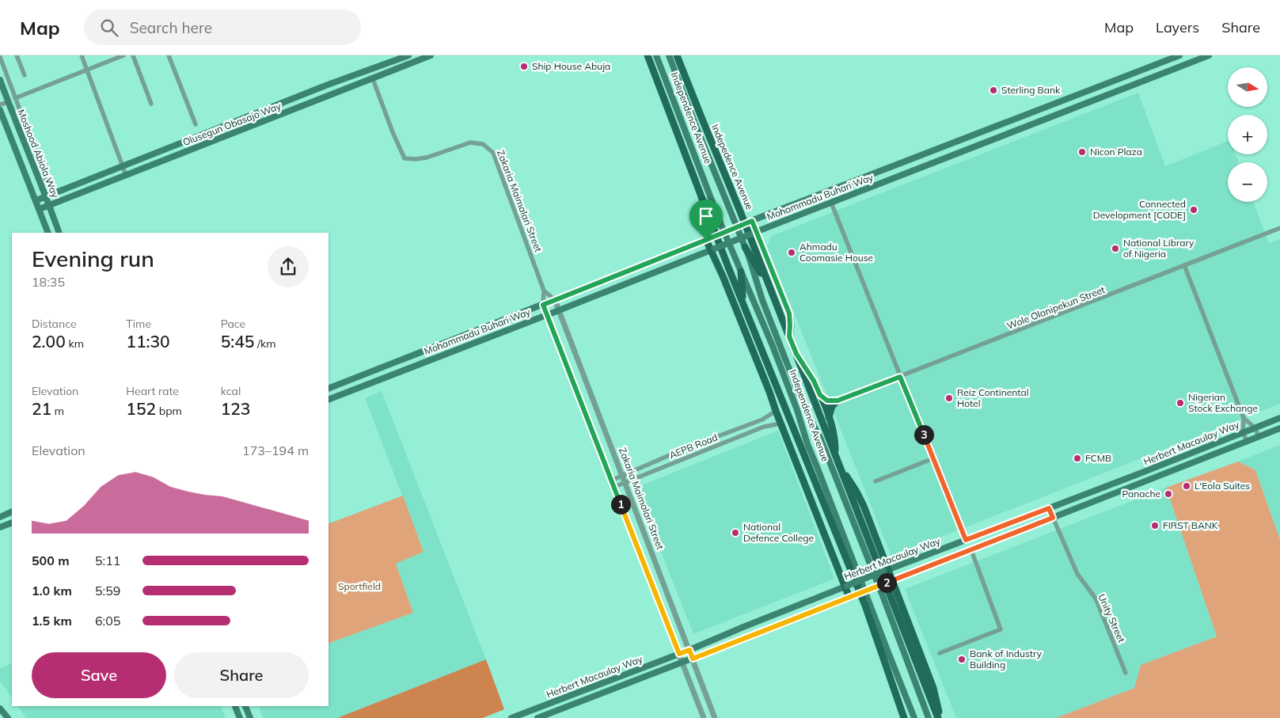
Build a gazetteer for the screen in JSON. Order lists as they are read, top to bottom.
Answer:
{
  "streets": {
    "main road": [
      "Independence Avenue",
      "Olusegun Obasajo Way",
      "Moshood Abiola Way",
      "Indepedence Avenue",
      "Mohammadu Buhari Way",
      "Herbert Macaulay Way"
    ],
    "street": [
      "Zakaria Maimalari Street",
      "Wole Olanipekun Street",
      "AEPB Road",
      "Unity Street"
    ]
  },
  "crossings": [
    ["Independence Avenue", "Indepedence Avenue"],
    ["Olusegun Obasajo Way", "Moshood Abiola Way"],
    ["Olusegun Obasajo Way", "Zakaria Maimalari Street"],
    ["Mohammadu Buhari Way", "Zakaria Maimalari Street"],
    ["Zakaria Maimalari Street", "Herbert Macaulay Way"],
    ["Zakaria Maimalari Street", "AEPB Road"],
    ["Herbert Macaulay Way", "Unity Street"]
  ],
  "parks": ["Sportfield"],
  "places": [
    "Ship House Abuja",
    "Sterling Bank",
    "Nicon Plaza",
    "Connected Development [CODE]",
    "National Library of Nigeria",
    "Ahmadu Coomasie House",
    "Reiz Continental Hotel",
    "Nigerian Stock Exchange",
    "FCMB",
    "L'Eola Suites",
    "Panache",
    "FIRST BANK",
    "National Defence College",
    "Bank of Industry Building"
  ],
  "north": "right",
  "page": {
    "header": "Map",
    "search": "Search here",
    "nav": ["Map", "Layers", "Share"],
    "map_buttons": ["+", "−"],
    "heading": ["Evening run", "18:35"],
    "stats": [
      ["Distance", "2.00 km"],
      ["Time", "11:30"],
      ["Pace", "5:45 /km"],
      ["Elevation", "21 m"],
      ["Heart rate", "152 bpm"],
      ["kcal", "123"]
    ],
    "pins": ["3", "1", "2"],
    "chart": ["Elevation", "173–194 m"],
    "list": [
      {
        "name": "500 m",
        "note": "5:11"
      },
      {
        "name": "1.0 km",
        "note": "5:59"
      },
      {
        "name": "1.5 km",
        "note": "6:05"
      }
    ],
    "buttons": ["Save", "Share"]
  }
}
